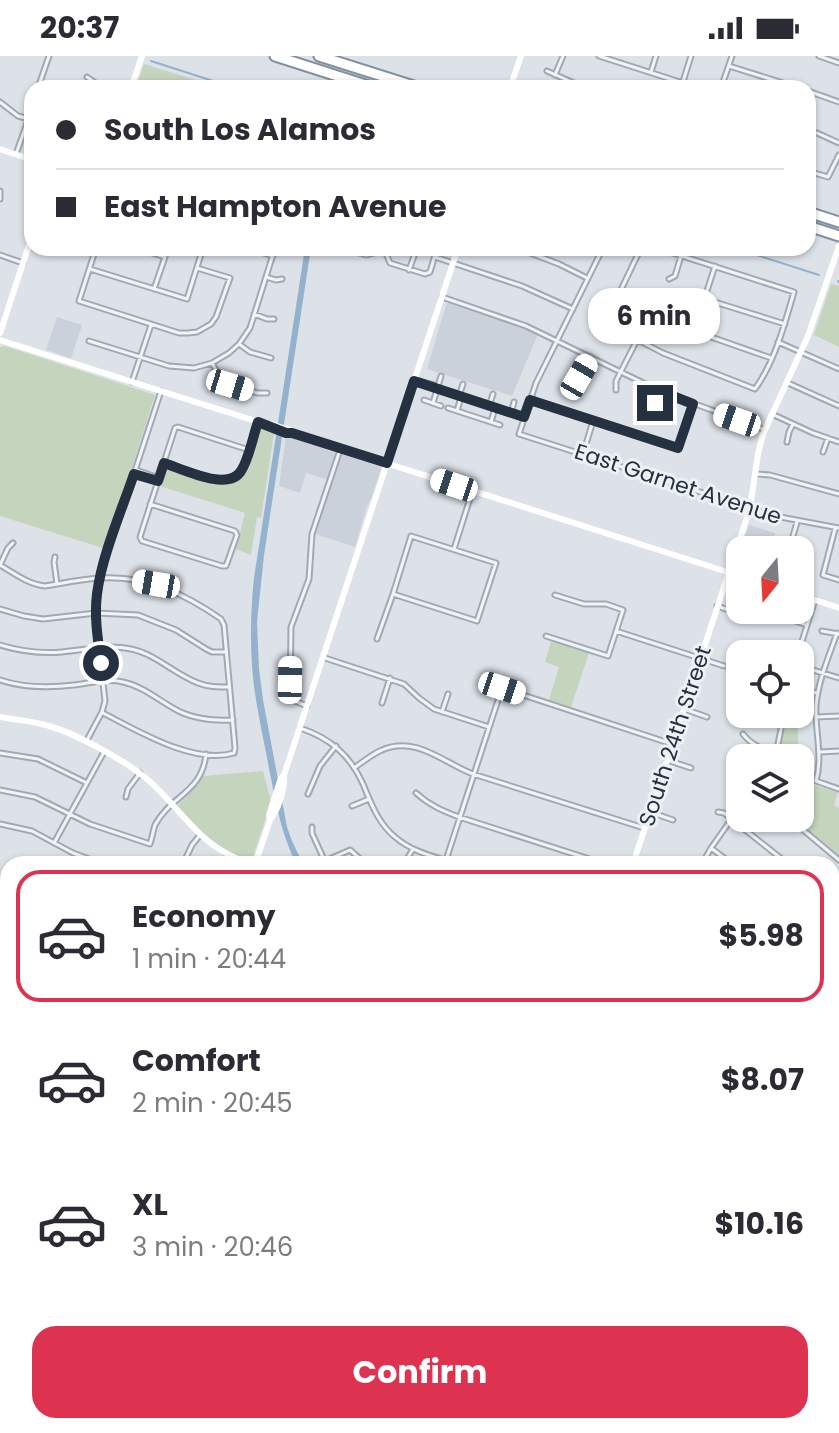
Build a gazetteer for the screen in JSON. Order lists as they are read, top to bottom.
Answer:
{
  "streets": {
    "main road": ["South 24th Street"],
    "street": ["East Garnet Avenue"]
  },
  "crossings": [
    ["East Garnet Avenue", "South 24th Street"]
  ],
  "north": "bottom",
  "page": {
    "status": "20:37",
    "banner": ["South Los Alamos", "East Hampton Avenue"],
    "bubble": "6 min",
    "list": [
      {
        "name": "Economy",
        "note": "1 min · 20:44",
        "value": "$5.98"
      },
      {
        "name": "Comfort",
        "note": "2 min · 20:45",
        "value": "$8.07"
      },
      {
        "name": "XL",
        "note": "3 min · 20:46",
        "value": "$10.16"
      }
    ],
    "buttons": "Confirm"
  }
}
